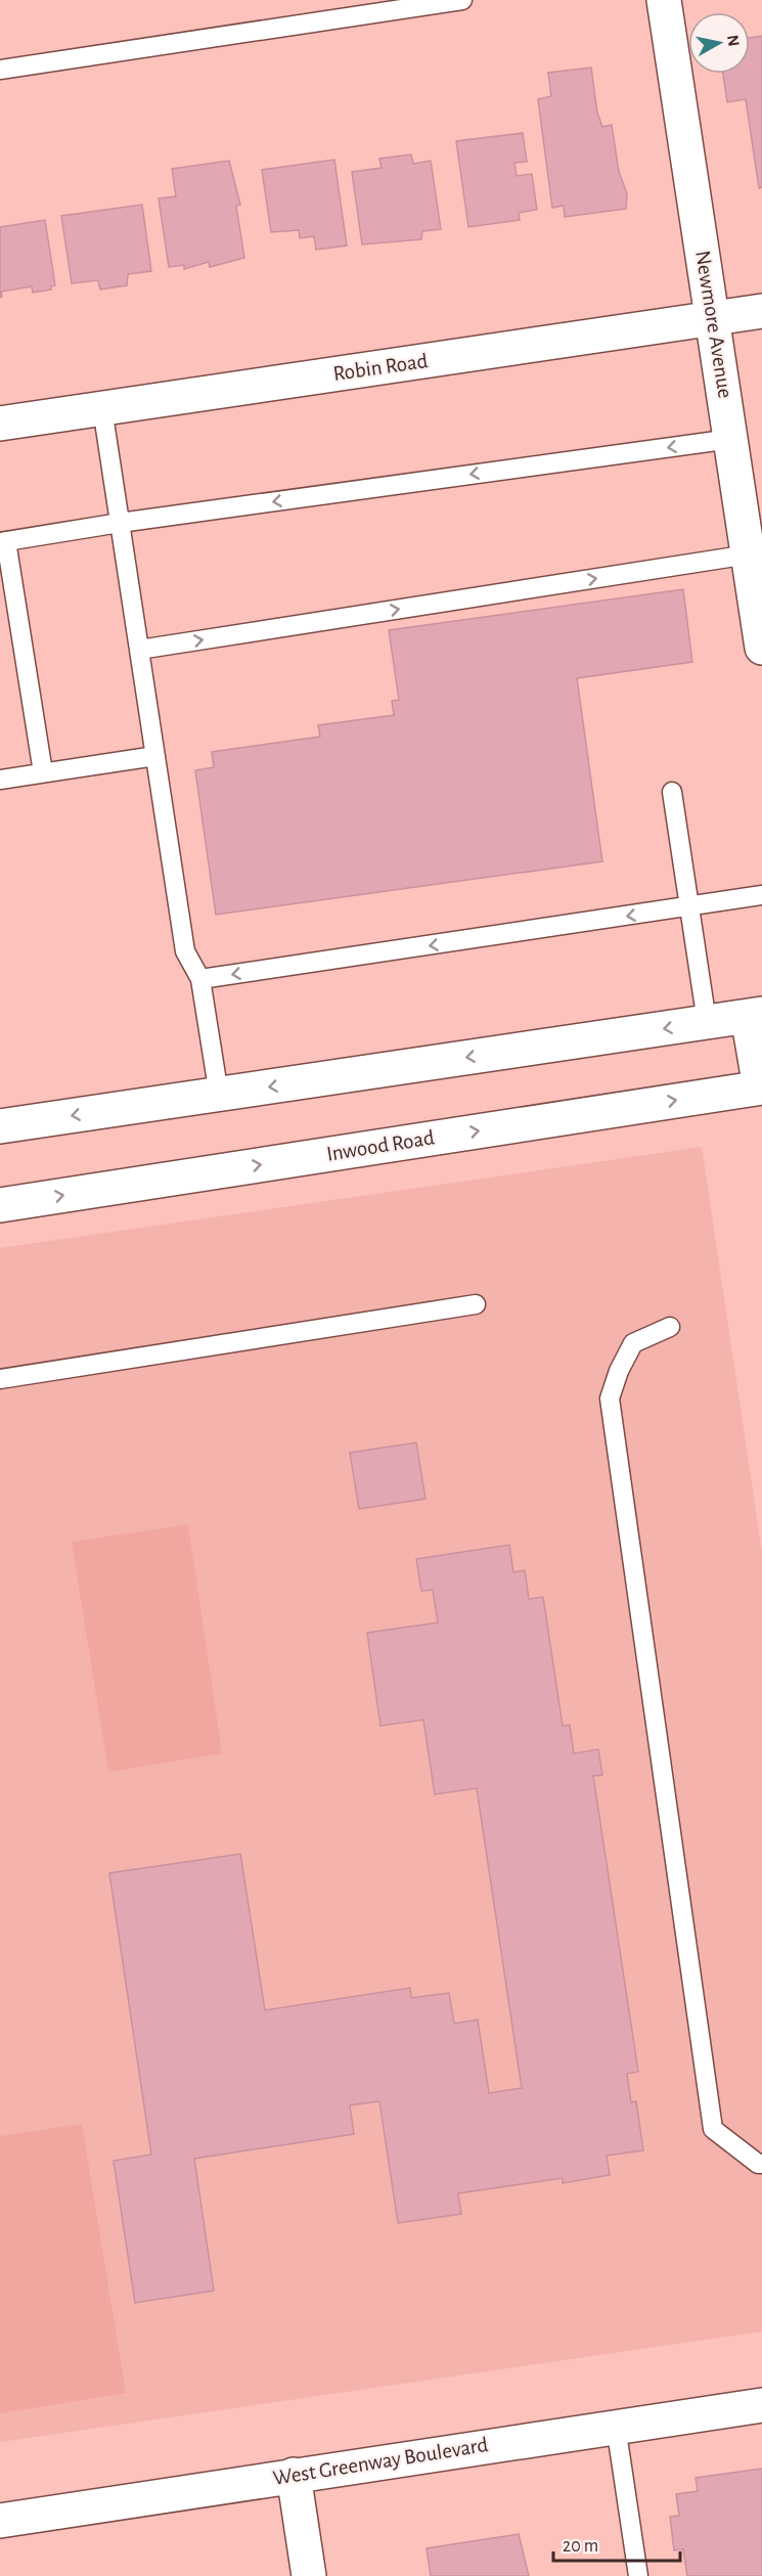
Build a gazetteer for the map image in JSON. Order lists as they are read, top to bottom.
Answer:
{
  "streets": {
    "street": [
      "Newmore Avenue",
      "Robin Road",
      "Inwood Road",
      "West Greenway Boulevard"
    ]
  },
  "crossings": [
    ["Newmore Avenue", "Robin Road"]
  ],
  "scale_bar": "20 m",
  "north": "right"
}
